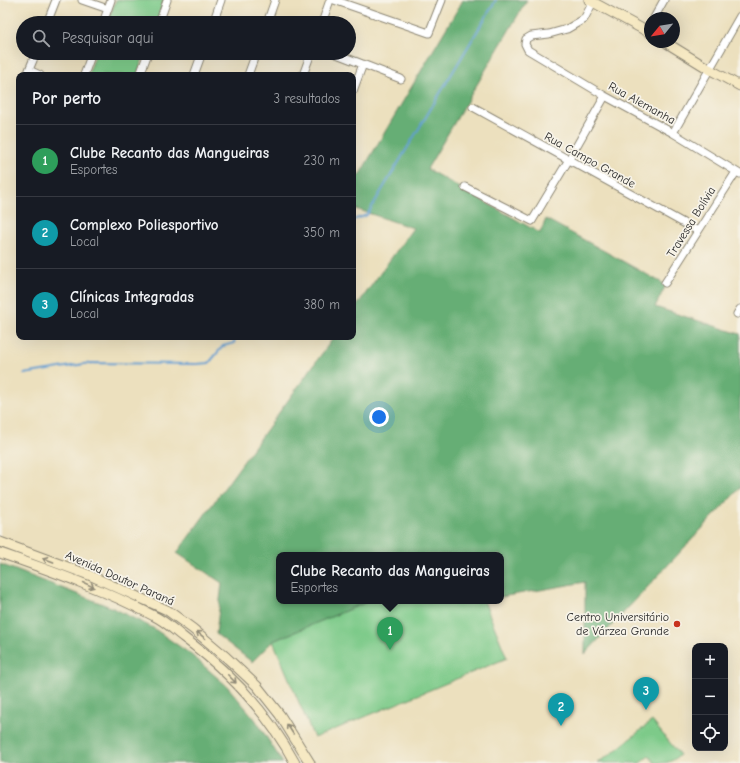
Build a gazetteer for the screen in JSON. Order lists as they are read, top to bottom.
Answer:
{
  "streets": {
    "main road": ["Avenida Doutor Paraná"],
    "street": ["Rua Alemanha", "Rua Campo Grande", "Travessa Bolívia"]
  },
  "crossings": [
    ["Rua Alemanha", "Travessa Bolívia"],
    ["Rua Campo Grande", "Travessa Bolívia"]
  ],
  "places": ["Centro Universitário de Várzea Grande"],
  "north": "bottom left",
  "page": {
    "search": "Pesquisar aqui",
    "heading": ["Por perto", "3 resultados"],
    "list": [
      {
        "mark": "1",
        "name": "Clube Recanto das Mangueiras",
        "note": "Esportes",
        "value": "230 m"
      },
      {
        "mark": "2",
        "name": "Complexo Poliesportivo",
        "note": "Local",
        "value": "350 m"
      },
      {
        "mark": "3",
        "name": "Clínicas Integradas",
        "note": "Local",
        "value": "380 m"
      }
    ],
    "popup": ["Clube Recanto das Mangueiras", "Esportes"],
    "pins": ["1", "3", "2"],
    "map_buttons": ["+", "−"]
  }
}
